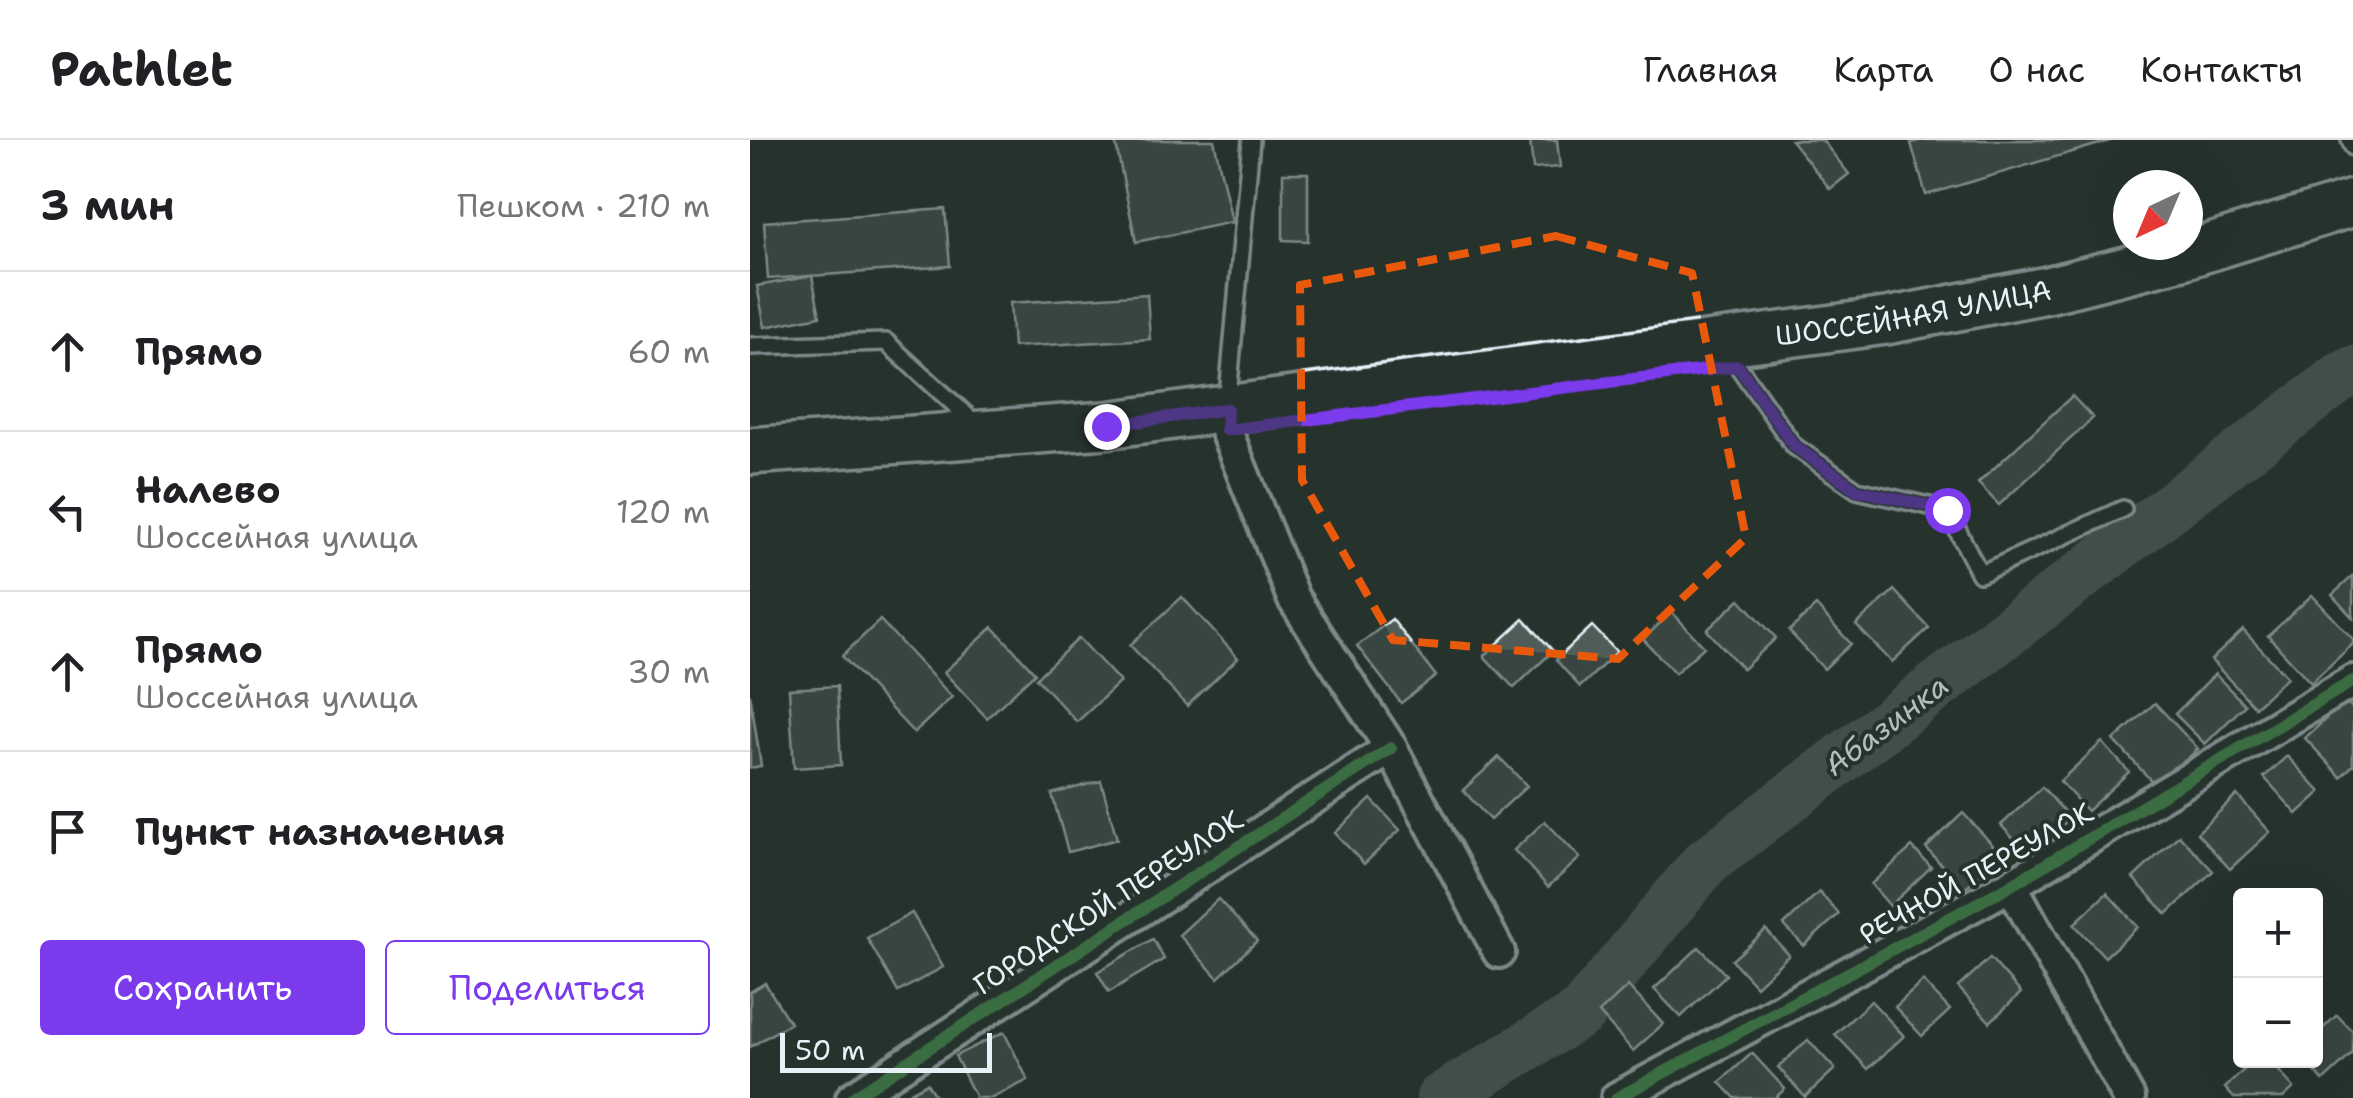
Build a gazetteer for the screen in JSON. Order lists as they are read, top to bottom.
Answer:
{
  "streets": {
    "main road": ["ШОССЕЙНАЯ УЛИЦА"],
    "street": ["РЕЧНОЙ ПЕРЕУЛОК", "ГОРОДСКОЙ ПЕРЕУЛОК"]
  },
  "water": ["Абазинка"],
  "scale_bar": "50 m",
  "north": "bottom left",
  "page": {
    "header": "Pathlet",
    "nav": [
      "Главная",
      "Карта",
      "О нас",
      "Контакты"
    ],
    "heading": ["3 мин", "Пешком · 210 m"],
    "list": [
      ["Прямо", "60 m"],
      ["Налево", "Шоссейная улица", "120 m"],
      ["Прямо", "Шоссейная улица", "30 m"],
      "Пункт назначения"
    ],
    "map_buttons": ["+", "−"],
    "buttons": ["Сохранить", "Поделиться"],
    "scale": "50 m"
  }
}
